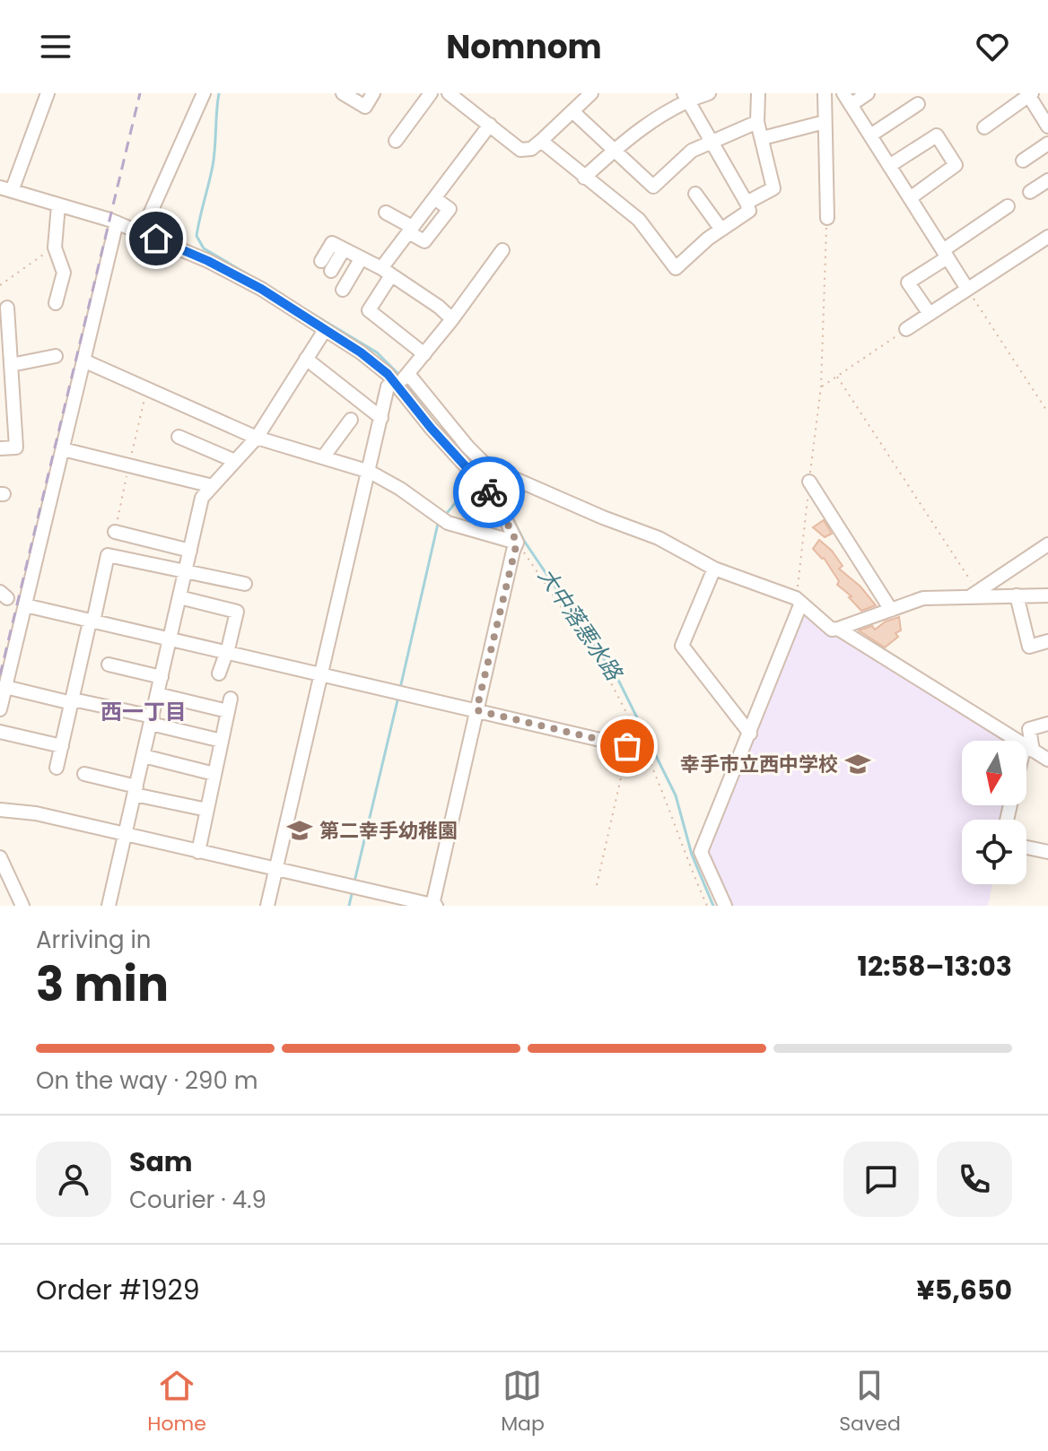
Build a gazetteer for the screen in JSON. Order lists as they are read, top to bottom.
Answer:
{
  "districts": ["西一丁目"],
  "water": ["大中落悪水路"],
  "places": {
    "school or university": ["幸手市立西中学校", "第二幸手幼稚園"]
  },
  "north": "bottom",
  "page": {
    "header": "Nomnom",
    "heading": ["3 min", "Arriving in", "12:58–13:03"],
    "panel": [
      "Sam",
      "Courier · 4.9",
      "Order #1929",
      "¥5,650"
    ],
    "bar": "On the way · 290 m",
    "tabs": ["Home", "Map", "Saved"]
  }
}
